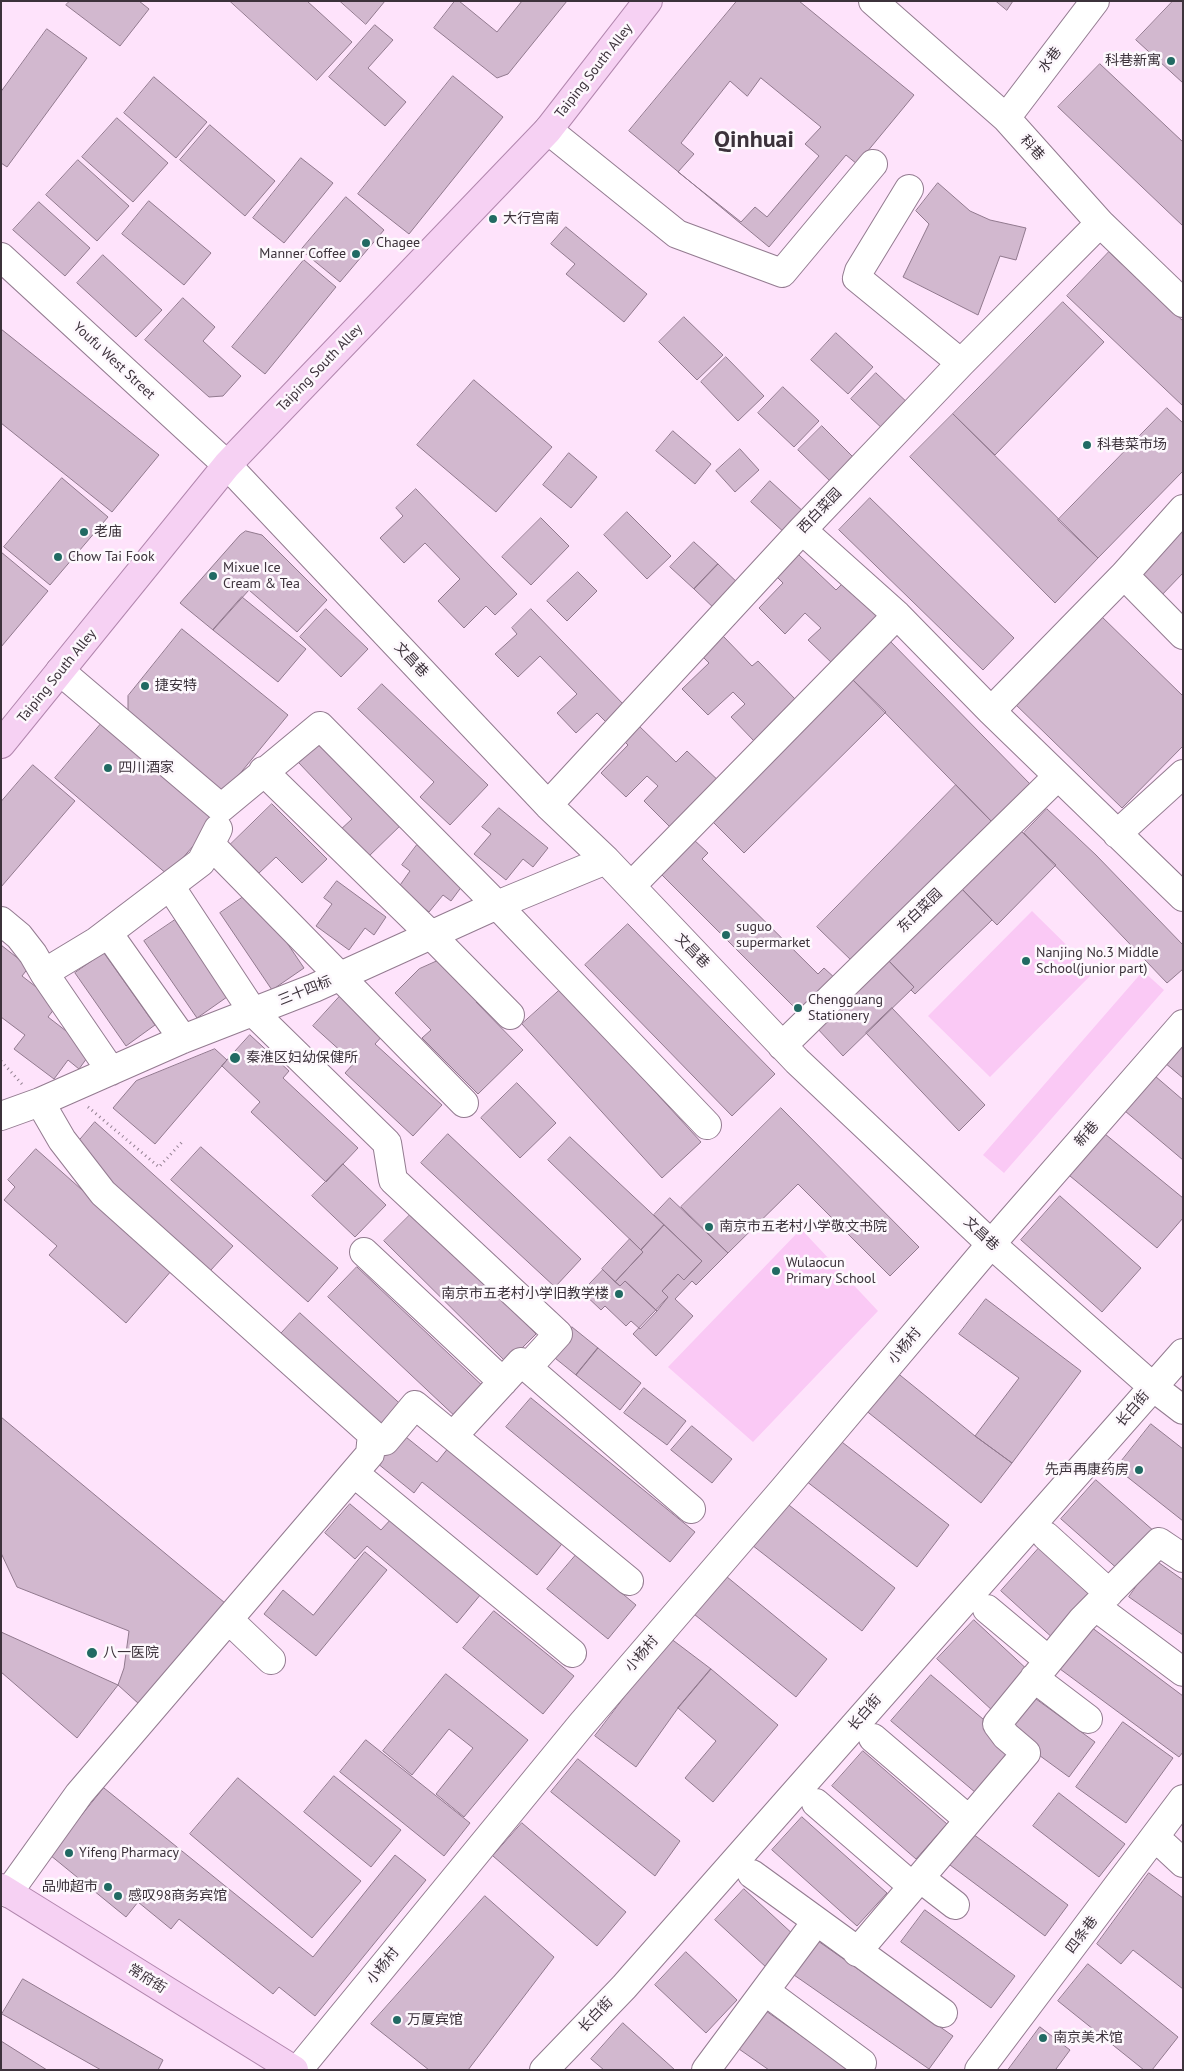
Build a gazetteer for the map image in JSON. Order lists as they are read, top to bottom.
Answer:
{
  "streets": {
    "main road": ["Taiping South Alley", "常府街"],
    "street": [
      "水巷",
      "科巷",
      "Youfu West Street",
      "西白菜园",
      "文昌巷",
      "东白菜园",
      "三十四标",
      "新巷",
      "小杨村",
      "长白街",
      "四条巷"
    ]
  },
  "crossings": [
    ["水巷", "科巷"],
    ["Taiping South Alley", "Youfu West Street"],
    ["Taiping South Alley", "文昌巷"],
    ["科巷", "西白菜园"],
    ["Youfu West Street", "文昌巷"],
    ["西白菜园", "文昌巷"],
    ["文昌巷", "东白菜园"],
    ["文昌巷", "三十四标"],
    ["文昌巷", "新巷"],
    ["文昌巷", "小杨村"],
    ["文昌巷", "长白街"],
    ["新巷", "小杨村"]
  ],
  "districts": ["Qinhuai"],
  "places": [
    "科巷新寓",
    "大行宫南",
    "Chagee",
    "Manner Coffee",
    "科巷菜市场",
    "老庙",
    "Chow Tai Fook",
    "Mixue Ice Cream & Tea",
    "捷安特",
    "四川酒家",
    "suguo supermarket",
    "Nanjing No.3 Middle School(junior part)",
    "Chengguang Stationery",
    "秦淮区妇幼保健所",
    "南京市五老村小学敬文书院",
    "Wulaocun Primary School",
    "南京市五老村小学旧教学楼",
    "先声再康药房",
    "八一医院",
    "Yifeng Pharmacy",
    "品帅超市",
    "感叹98商务宾馆",
    "万厦宾馆",
    "南京美术馆"
  ]
}
